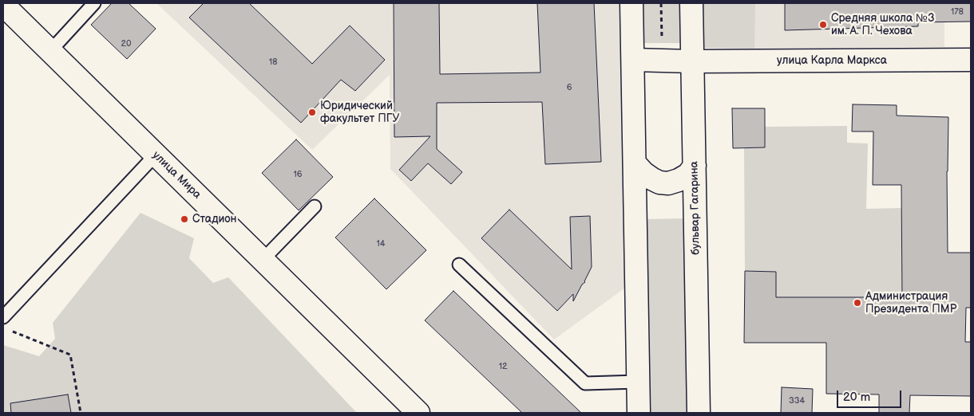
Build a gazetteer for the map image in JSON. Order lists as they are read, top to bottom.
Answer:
{
  "streets": {
    "street": ["улица Карла Маркса", "улица Мира", "бульвар Гагарина"]
  },
  "crossings": [
    ["улица Карла Маркса", "бульвар Гагарина"]
  ],
  "places": [
    "Средняя школа №3 им. А. П. Чехова",
    "Юридический факультет ПГУ",
    "Стадион",
    "Администрация Президента ПМР"
  ],
  "house_numbers": [
    "178",
    "20",
    "18",
    "6",
    "16",
    "14",
    "12",
    "334"
  ],
  "scale_bar": "20 m"
}
